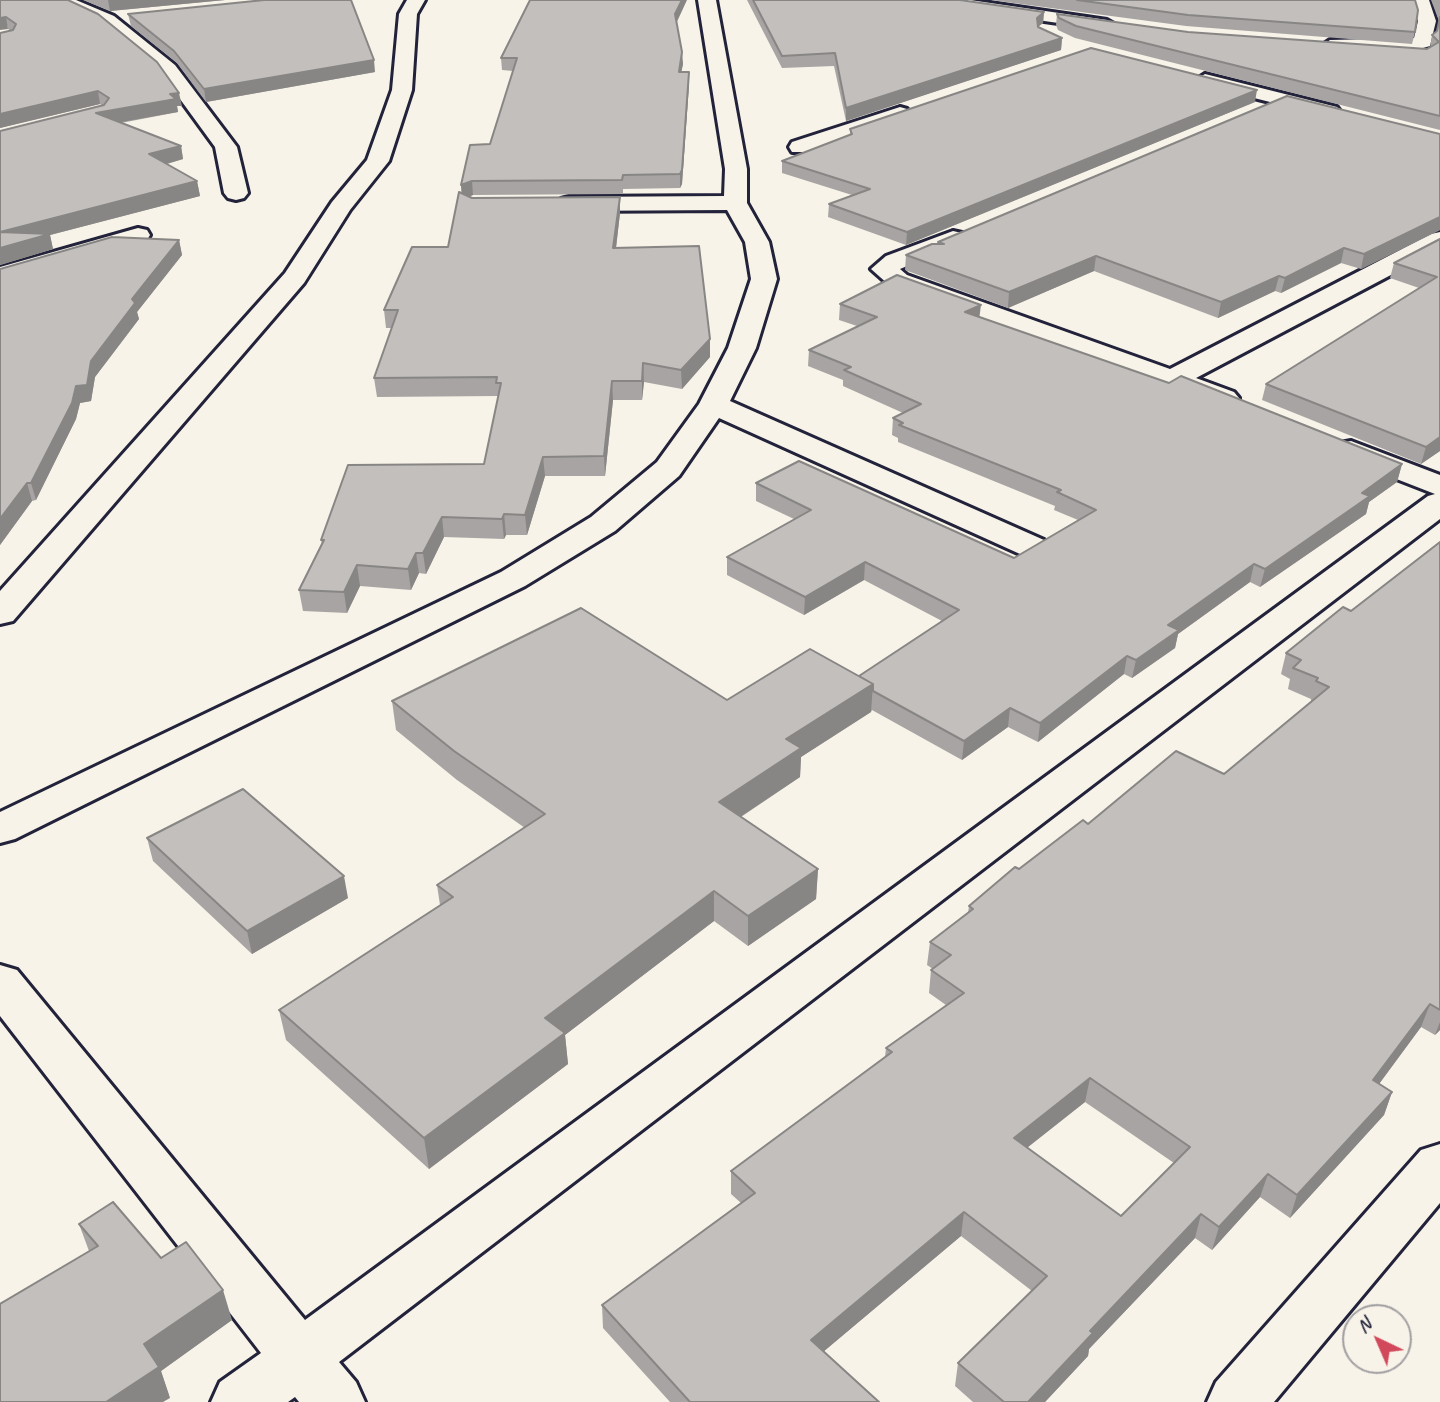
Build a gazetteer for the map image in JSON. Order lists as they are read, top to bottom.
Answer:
{
  "north": "top left"
}
